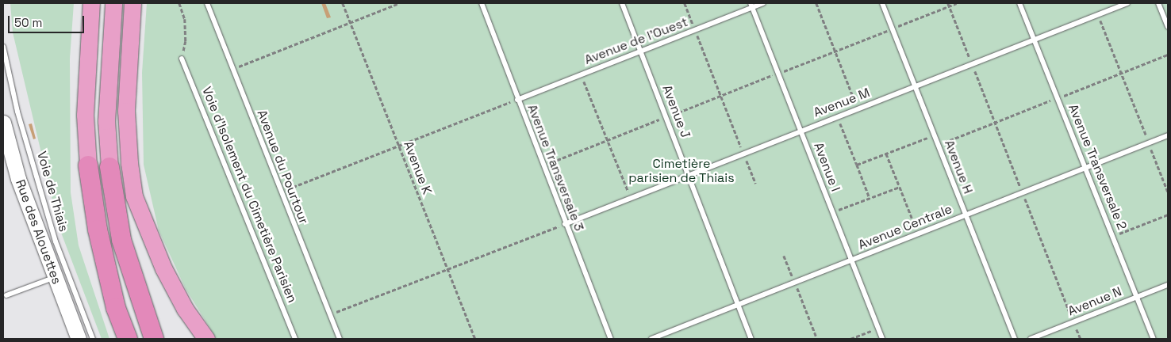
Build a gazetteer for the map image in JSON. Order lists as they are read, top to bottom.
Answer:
{
  "streets": {
    "main road": ["Rue des Alouettes"],
    "lane": [
      "Avenue de l'Ouest",
      "Avenue M",
      "Avenue J",
      "Avenue du Pourtour",
      "Avenue I",
      "Avenue H",
      "Avenue Transversale 2",
      "Avenue Transversale 3",
      "Voie de Thiais",
      "Voie d'Isolement du Cimetière Parisien",
      "Avenue Centrale",
      "Avenue N"
    ],
    "path": ["Avenue K"]
  },
  "crossings": [
    ["Avenue de l'Ouest", "Avenue J"],
    ["Avenue de l'Ouest", "Avenue I"],
    ["Avenue de l'Ouest", "Avenue Transversale 3"],
    ["Avenue M", "Avenue J"],
    ["Avenue M", "Avenue I"],
    ["Avenue M", "Avenue H"],
    ["Avenue M", "Avenue Transversale 2"],
    ["Avenue M", "Avenue Transversale 3"],
    ["Avenue J", "Avenue Centrale"],
    ["Avenue I", "Avenue Centrale"],
    ["Avenue H", "Avenue Centrale"],
    ["Avenue Transversale 2", "Avenue Centrale"],
    ["Avenue Transversale 2", "Avenue N"]
  ],
  "parks": ["Cimetière parisien de Thiais"],
  "scale_bar": "50 m"
}
